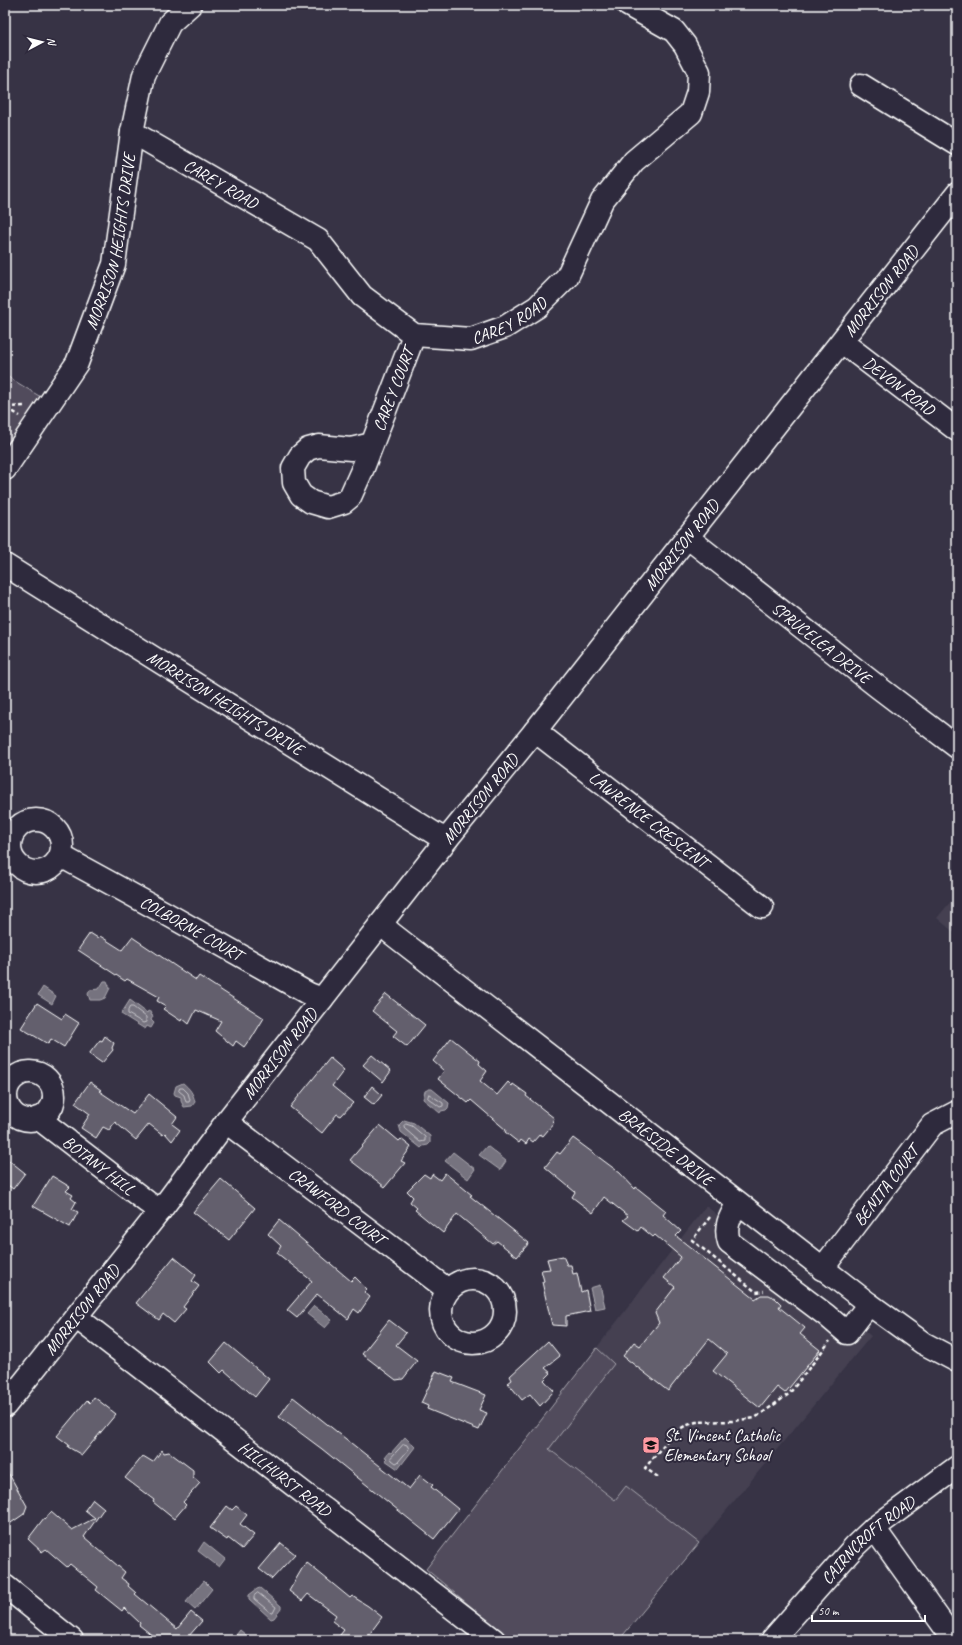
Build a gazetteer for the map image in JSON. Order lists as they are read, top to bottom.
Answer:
{
  "streets": {
    "street": [
      "CAREY ROAD",
      "MORRISON HEIGHTS DRIVE",
      "MORRISON ROAD",
      "DEVON ROAD",
      "CAREY COURT",
      "SPRUCELEA DRIVE",
      "LAWRENCE CRESCENT",
      "COLBORNE COURT",
      "BRAESIDE DRIVE",
      "BOTANY HILL",
      "BENITA COURT",
      "CRAWFORD COURT",
      "HILLHURST ROAD",
      "CAIRNCROFT ROAD"
    ]
  },
  "crossings": [
    ["CAREY ROAD", "MORRISON HEIGHTS DRIVE"],
    ["CAREY ROAD", "CAREY COURT"],
    ["MORRISON HEIGHTS DRIVE", "MORRISON ROAD"],
    ["MORRISON ROAD", "DEVON ROAD"],
    ["MORRISON ROAD", "SPRUCELEA DRIVE"],
    ["MORRISON ROAD", "LAWRENCE CRESCENT"],
    ["MORRISON ROAD", "COLBORNE COURT"],
    ["MORRISON ROAD", "BRAESIDE DRIVE"],
    ["MORRISON ROAD", "BOTANY HILL"],
    ["MORRISON ROAD", "CRAWFORD COURT"],
    ["MORRISON ROAD", "HILLHURST ROAD"],
    ["BRAESIDE DRIVE", "BENITA COURT"]
  ],
  "places": {
    "school or university": ["St. Vincent Catholic Elementary School"]
  },
  "scale_bar": "50 m",
  "north": "right"
}
